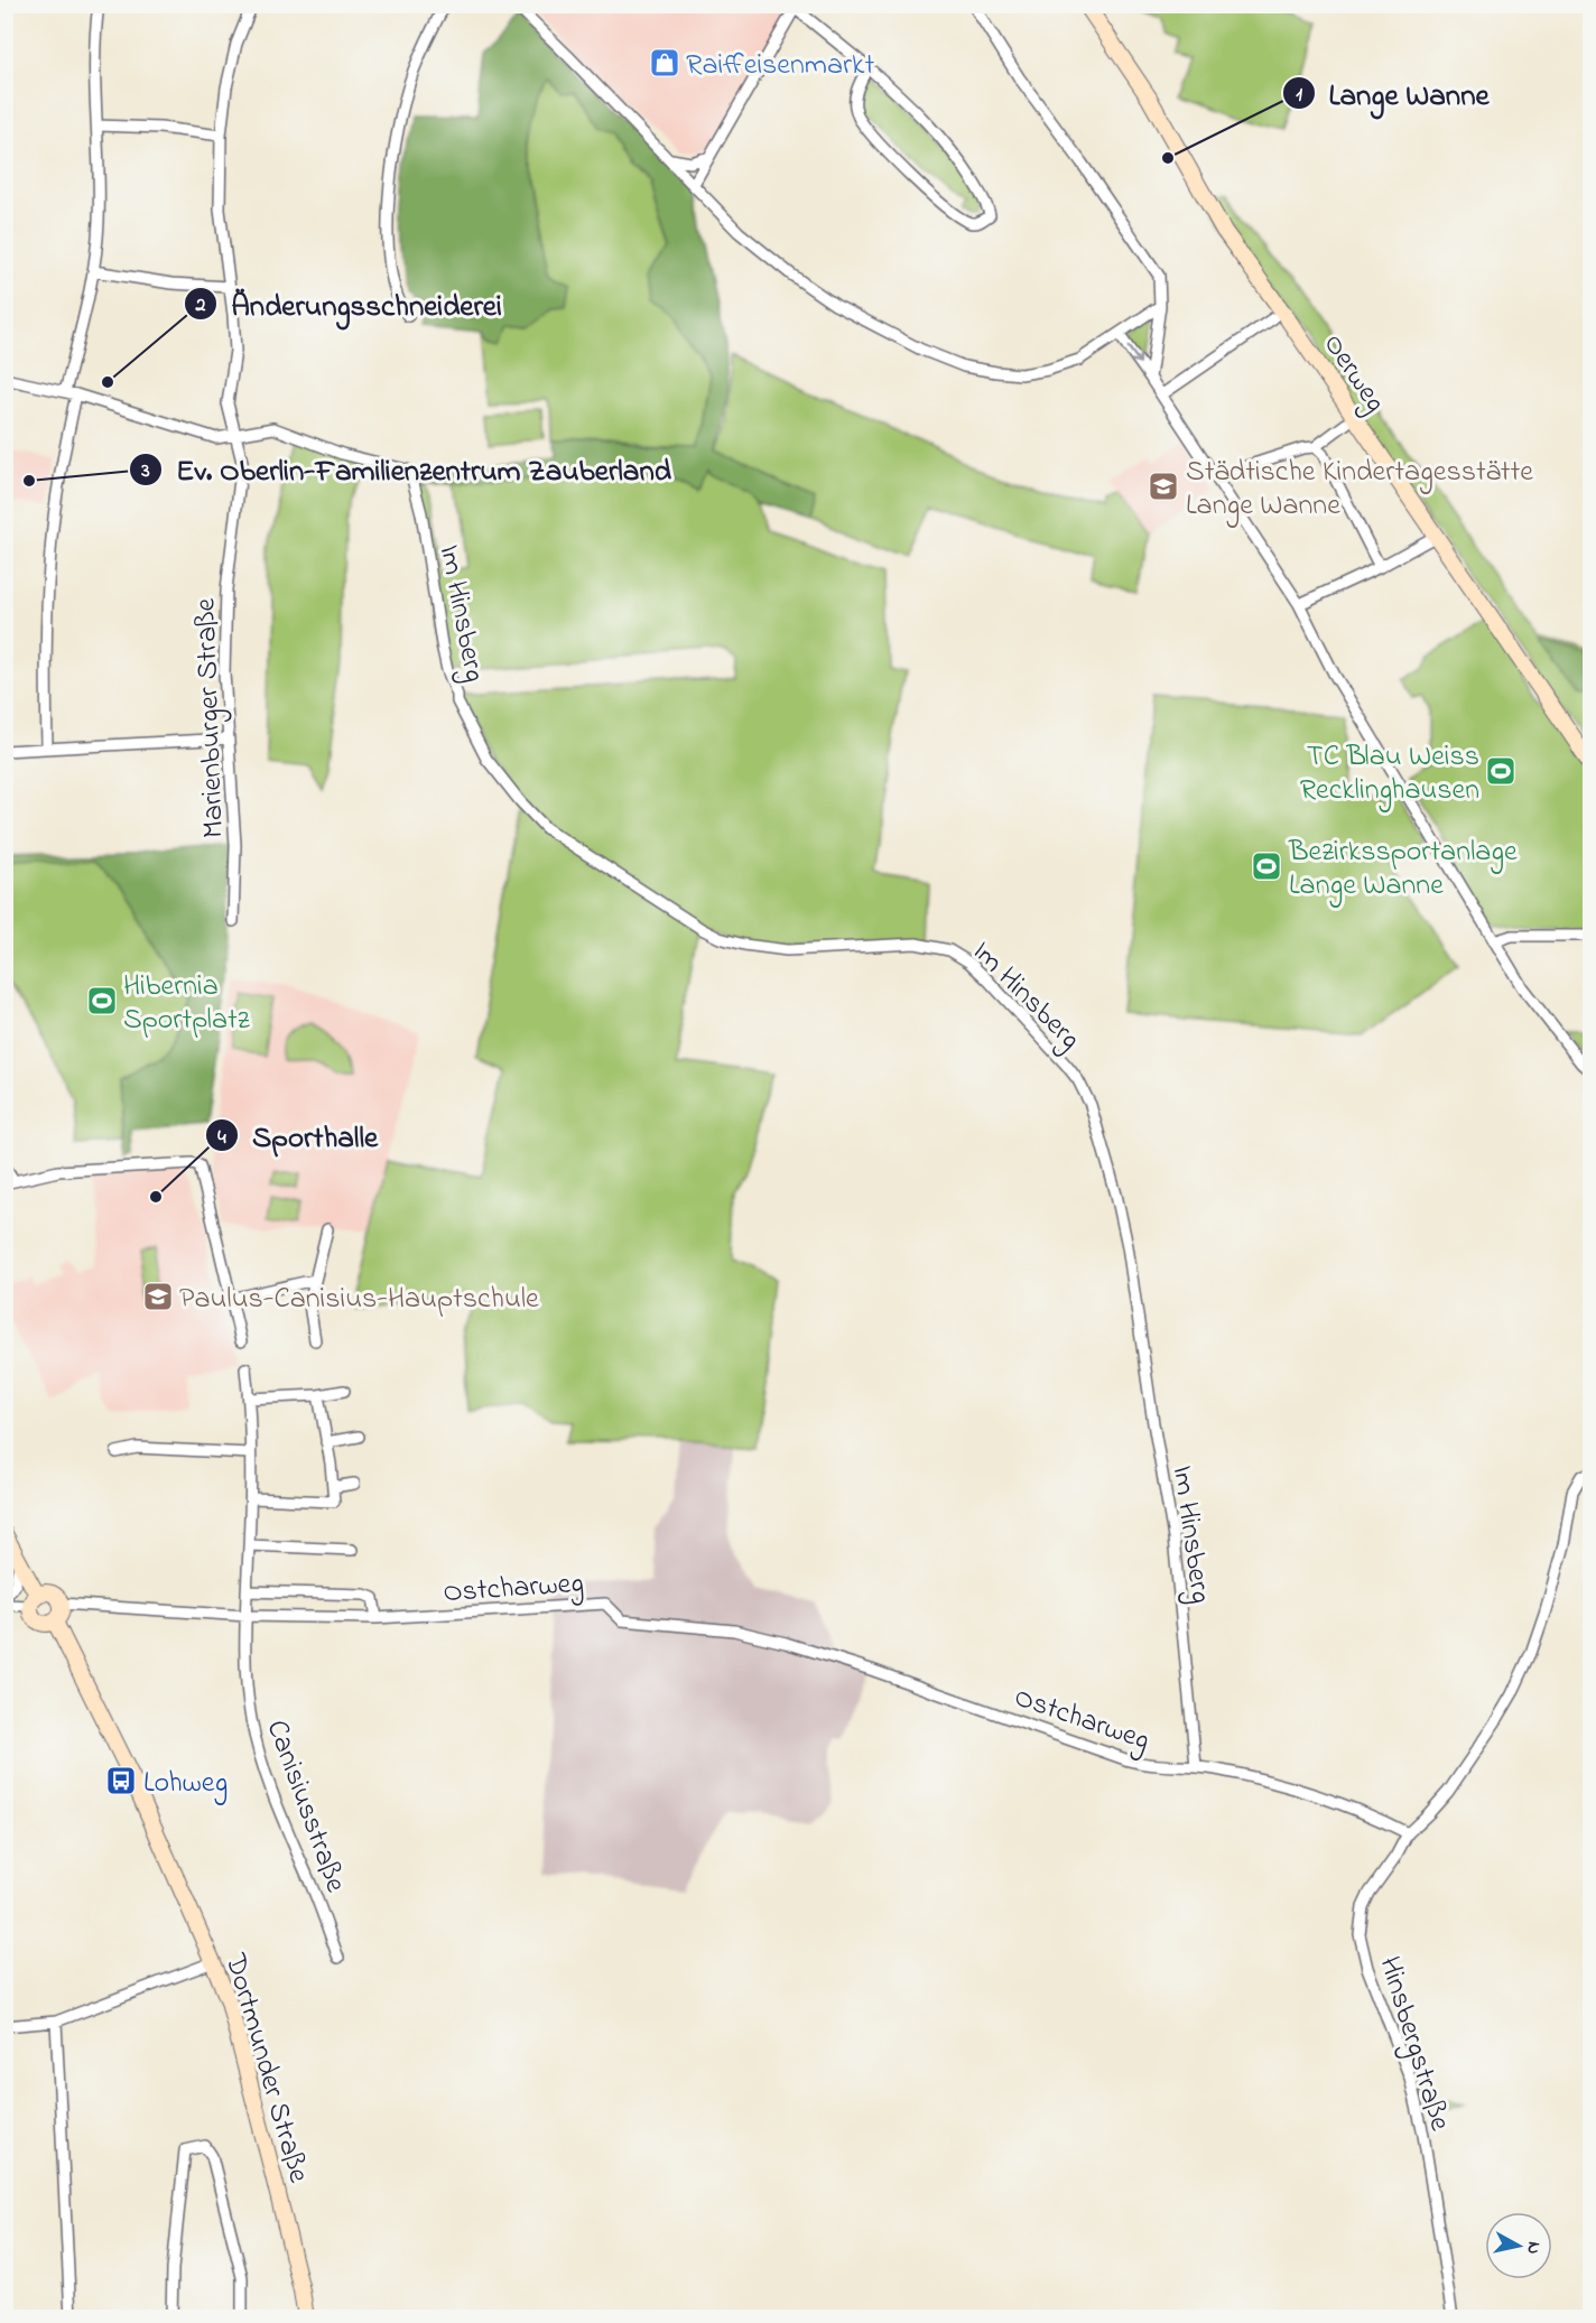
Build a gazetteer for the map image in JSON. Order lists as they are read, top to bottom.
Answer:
{
  "streets": {
    "main road": ["Oerweg", "Dortmunder Straße"],
    "street": [
      "Im Hinsberg",
      "Marienburger Straße",
      "Ostcharweg",
      "Canisiusstraße",
      "Hinsbergstraße"
    ]
  },
  "crossings": [
    ["Im Hinsberg", "Marienburger Straße"],
    ["Im Hinsberg", "Ostcharweg"],
    ["Ostcharweg", "Canisiusstraße"],
    ["Ostcharweg", "Hinsbergstraße"],
    ["Ostcharweg", "Dortmunder Straße"]
  ],
  "places": {
    "shop": ["Raiffeisenmarkt"],
    "other": [
      "Lange Wanne",
      "Änderungsschneiderei",
      "Ev. Oberlin-Familienzentrum Zauberland",
      "Sporthalle"
    ],
    "school or university": ["Städtische Kindertagesstätte Lange Wanne", "Paulus-Canisius-Hauptschule"],
    "sports": ["TC Blau Weiss Recklinghausen", "Bezirkssportanlage Lange Wanne", "Hibernia Sportplatz"],
    "bus stop": ["Lohweg"]
  },
  "north": "right"
}
